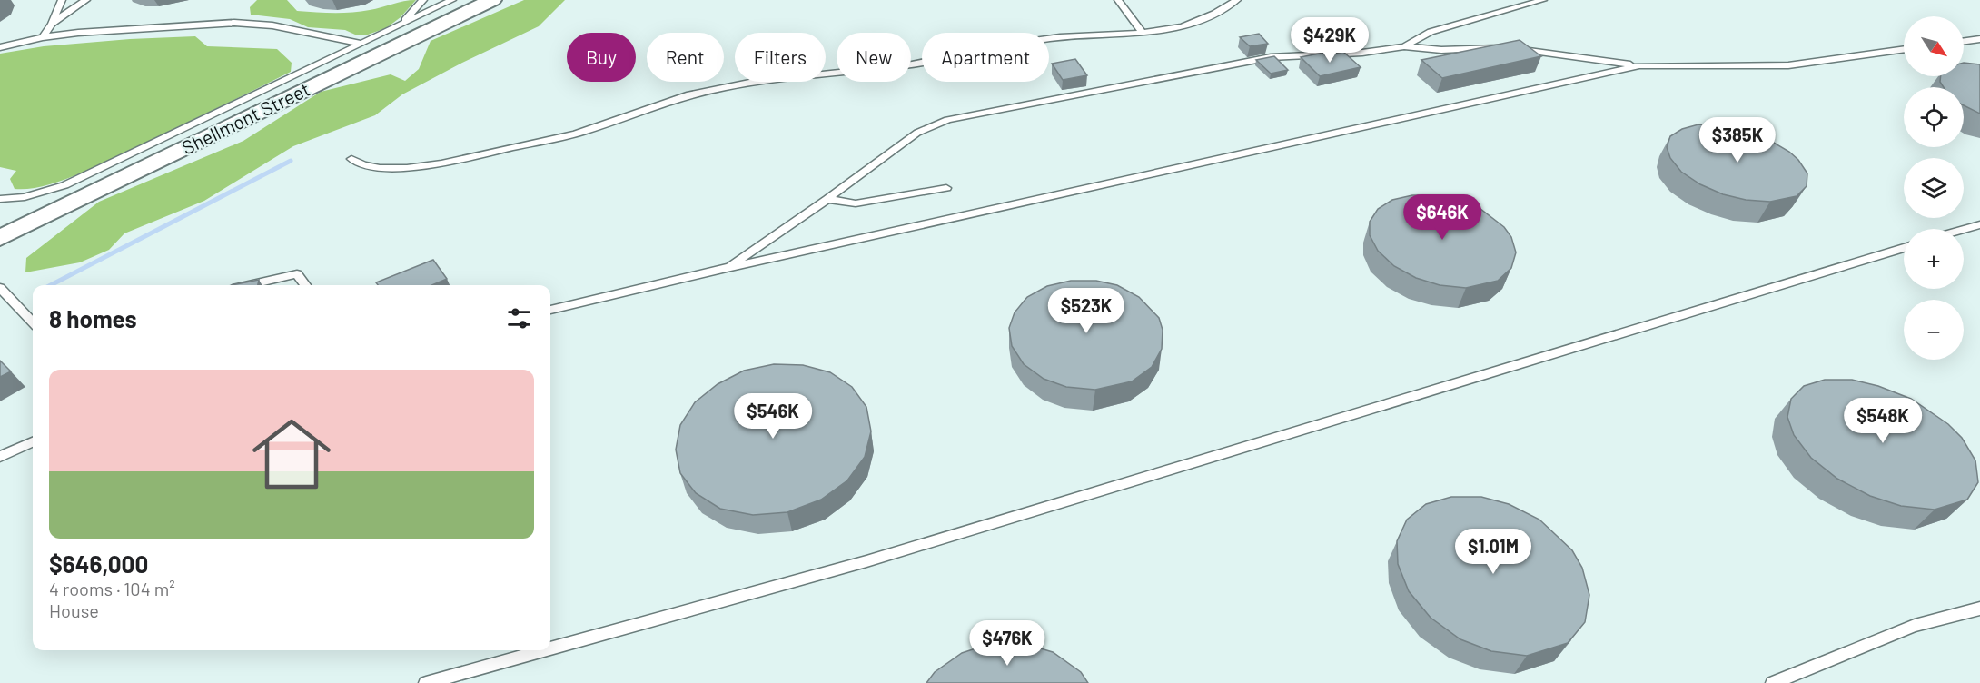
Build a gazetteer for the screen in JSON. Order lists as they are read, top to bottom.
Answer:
{
  "streets": {
    "street": ["Shellmont Street"]
  },
  "north": "bottom right",
  "page": {
    "map_buttons": ["+", "−"],
    "price": [
      "$429K",
      "$385K",
      "$646K",
      "$523K",
      "$546K",
      "$548K",
      "$1.01M",
      "$476K"
    ],
    "chip": [
      "Buy",
      "Rent",
      "Filters",
      "New",
      "Apartment"
    ],
    "heading": "8 homes",
    "list": [
      {
        "name": "$646,000",
        "note": "4 rooms · 104 m² · House"
      }
    ]
  }
}
